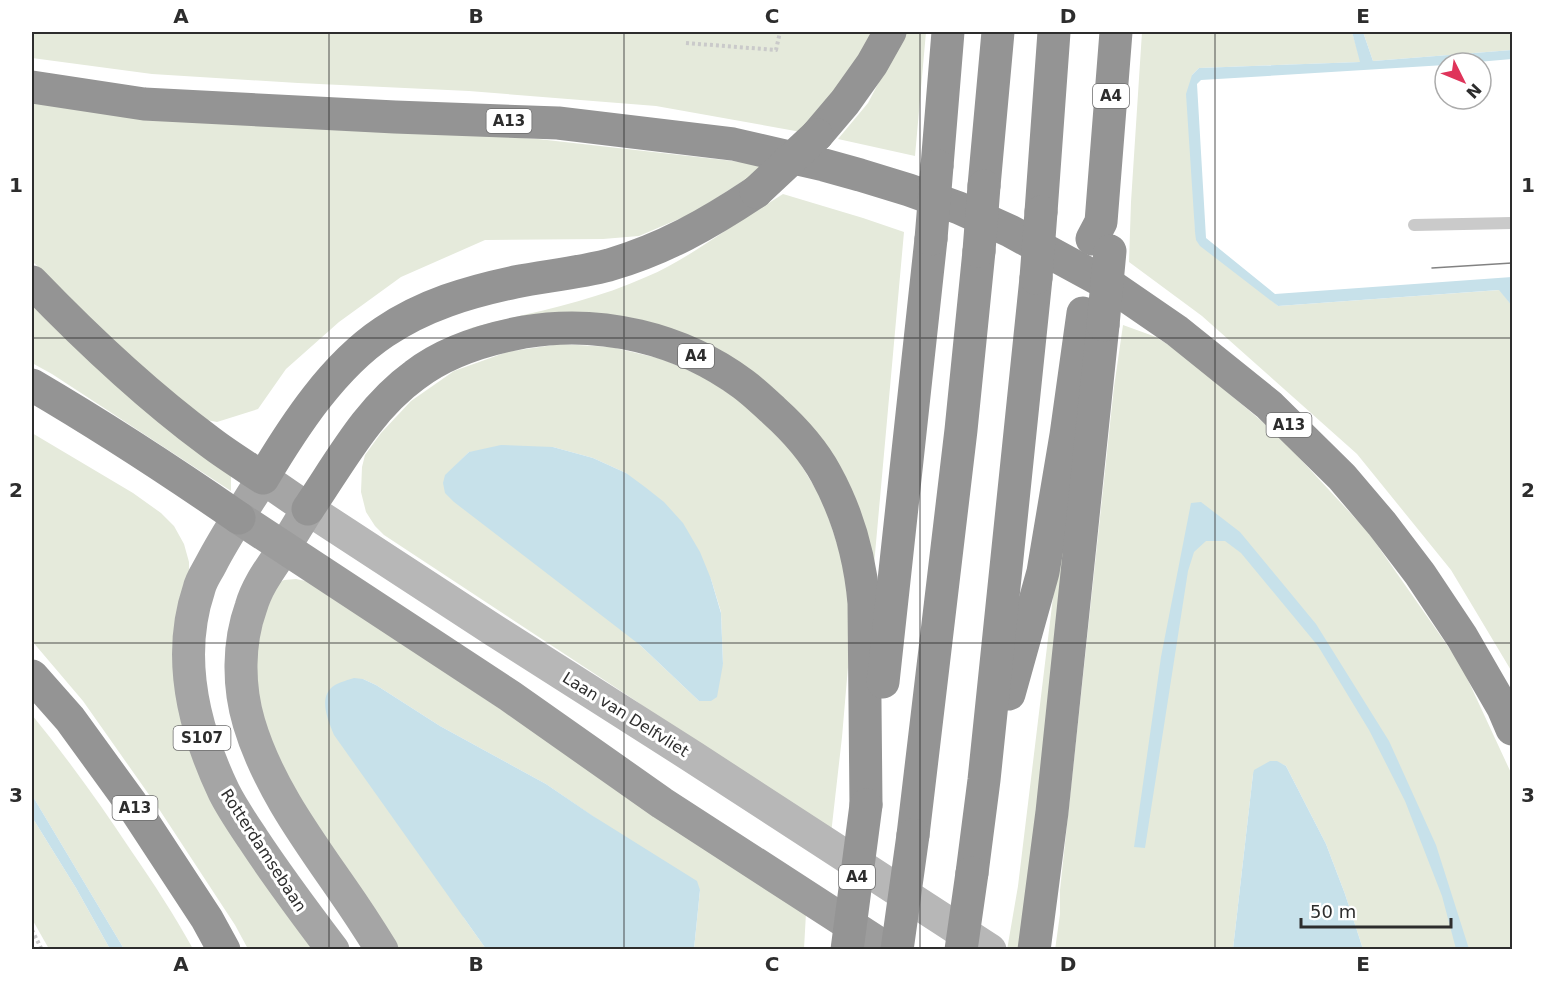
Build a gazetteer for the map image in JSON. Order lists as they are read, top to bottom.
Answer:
{
  "streets": {
    "highway": ["A4", "A13"],
    "main road": ["Laan van Delfvliet", "S107", "Rotterdamsebaan"]
  },
  "crossings": [
    ["A4", "Laan van Delfvliet"],
    ["A4", "S107"],
    ["Laan van Delfvliet", "S107"],
    ["Laan van Delfvliet", "Rotterdamsebaan"]
  ],
  "scale_bar": "50 m",
  "north": "bottom right",
  "grid": {
    "columns": [
      "A",
      "B",
      "C",
      "D",
      "E"
    ],
    "rows": ["1", "2", "3"]
  }
}
